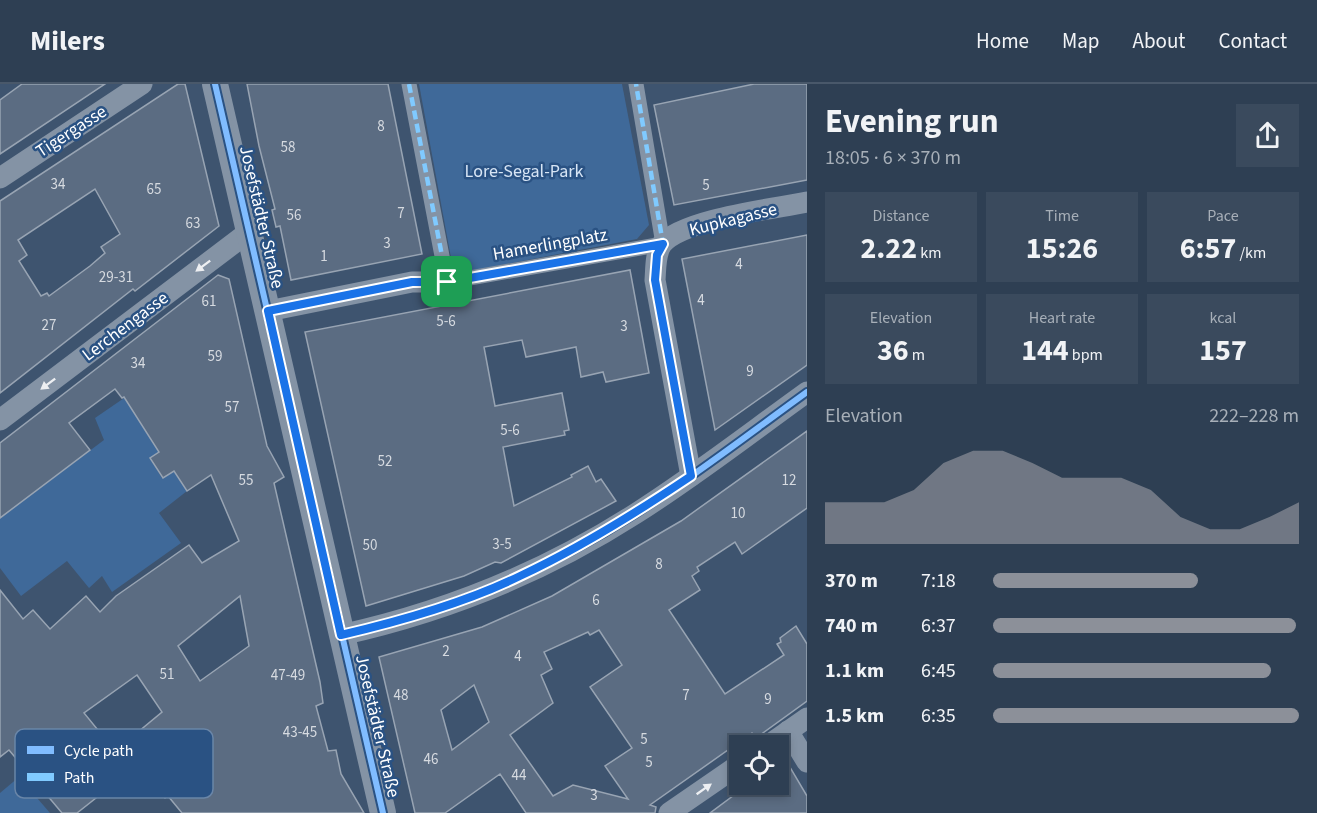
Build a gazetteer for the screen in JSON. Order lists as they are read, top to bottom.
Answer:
{
  "streets": {
    "street": [
      "Tigergasse",
      "Josefstädter Straße",
      "Kupkagasse",
      "Hamerlingplatz",
      "Lerchengasse"
    ]
  },
  "crossings": [
    ["Josefstädter Straße", "Lerchengasse"],
    ["Kupkagasse", "Hamerlingplatz"]
  ],
  "one_way": ["Lerchengasse"],
  "parks": ["Lore-Segal-Park"],
  "house_numbers": [
    "8",
    "58",
    "34",
    "5",
    "65",
    "7",
    "56",
    "63",
    "3",
    "1",
    "4",
    "29-31",
    "4",
    "61",
    "5-6",
    "27",
    "3",
    "59",
    "34",
    "9",
    "57",
    "5-6",
    "52",
    "55",
    "12",
    "10",
    "3-5",
    "50",
    "8",
    "6",
    "2",
    "4",
    "51",
    "47-49",
    "48",
    "7",
    "9",
    "43-45",
    "5",
    "46",
    "5",
    "44",
    "3"
  ],
  "legend": ["Cycle path", "Path"],
  "page": {
    "header": "Milers",
    "nav": [
      "Home",
      "Map",
      "About",
      "Contact"
    ],
    "heading": ["Evening run", "18:05 · 6 × 370 m"],
    "stats": [
      ["Distance", "2.22 km"],
      ["Time", "15:26"],
      ["Pace", "6:57 /km"],
      ["Elevation", "36 m"],
      ["Heart rate", "144 bpm"],
      ["kcal", "157"]
    ],
    "chart": ["Elevation", "222–228 m"],
    "list": [
      {
        "name": "370 m",
        "note": "7:18"
      },
      {
        "name": "740 m",
        "note": "6:37"
      },
      {
        "name": "1.1 km",
        "note": "6:45"
      },
      {
        "name": "1.5 km",
        "note": "6:35"
      }
    ]
  }
}
